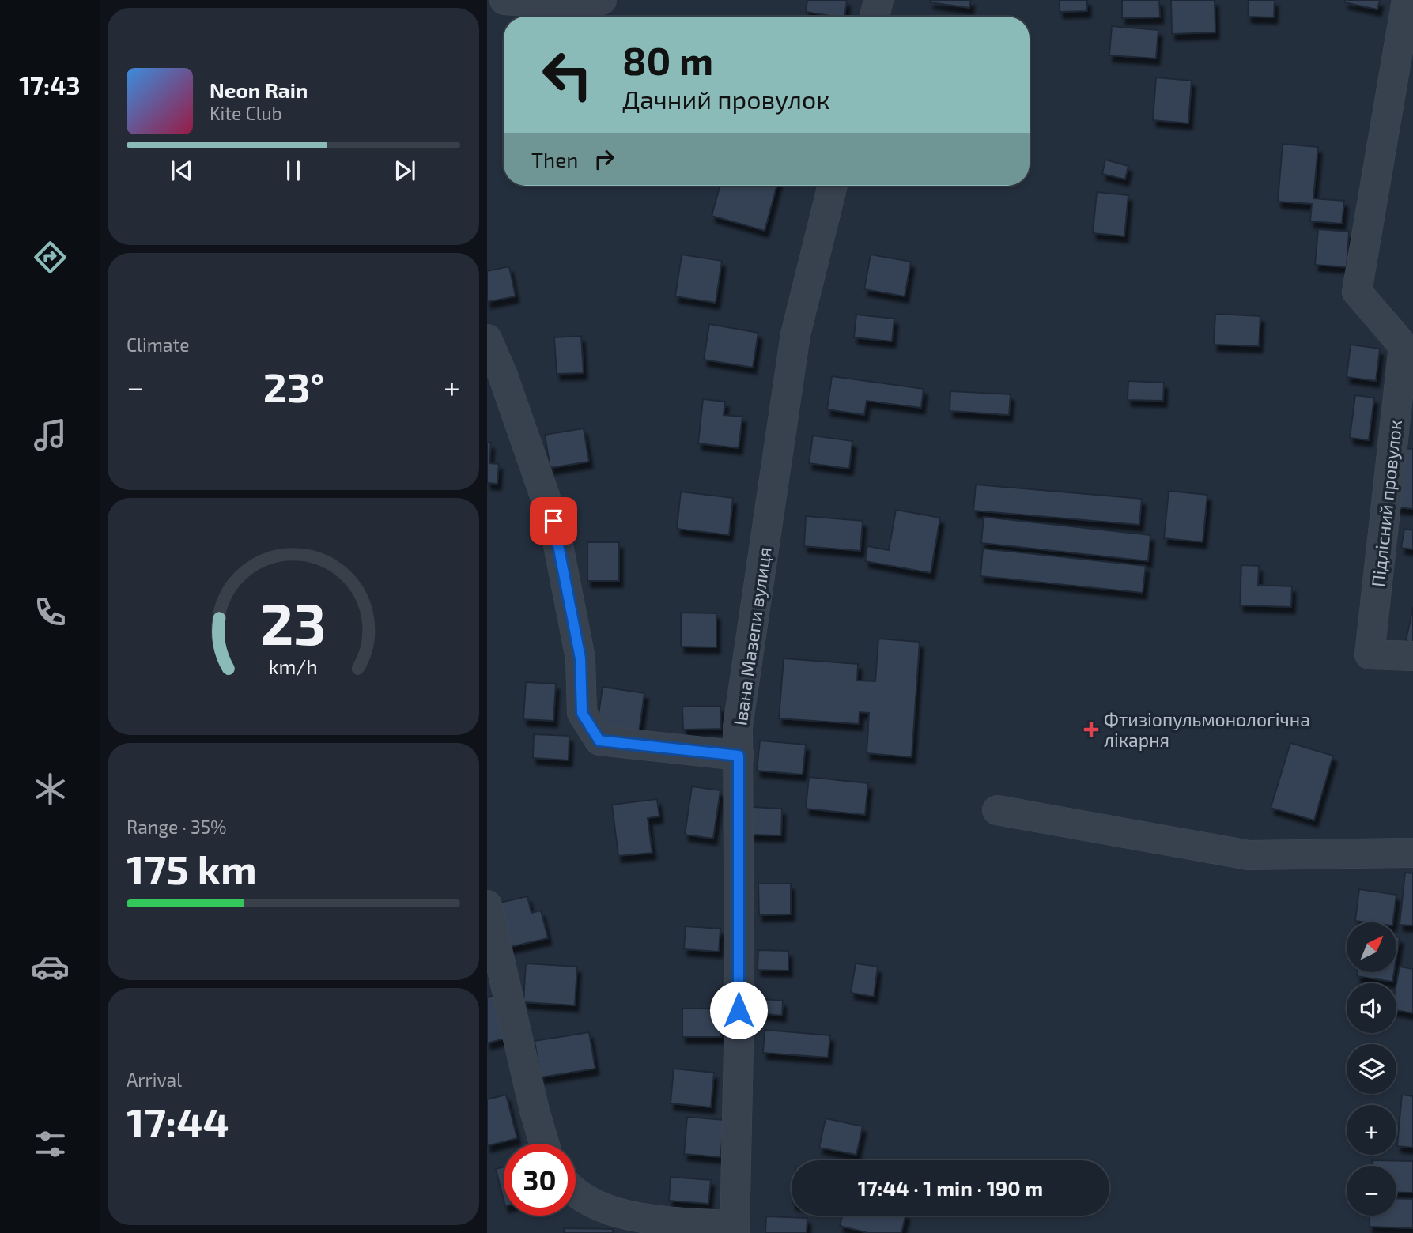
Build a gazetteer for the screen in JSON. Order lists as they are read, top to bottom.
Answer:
{
  "streets": {
    "street": ["Підлісний провулок", "Івана Мазепи вулиця"]
  },
  "places": {
    "health": ["Фтизіопульмонологічна лікарня"]
  },
  "north": "top right",
  "page": {
    "tabs": "17:43",
    "turn": ["80 m", "Дачний провулок"],
    "song": ["Neon Rain", "Kite Club"],
    "then": "Then",
    "tile": [
      "Climate",
      ["Range · 35%", "175 km"],
      ["Arrival", "17:44"]
    ],
    "heat": ["−", "23°", "+"],
    "map_buttons": ["+", "−"],
    "limit": "30",
    "trip": "17:44 · 1 min · 190 m",
    "gauge": ["23", "km/h"]
  }
}
